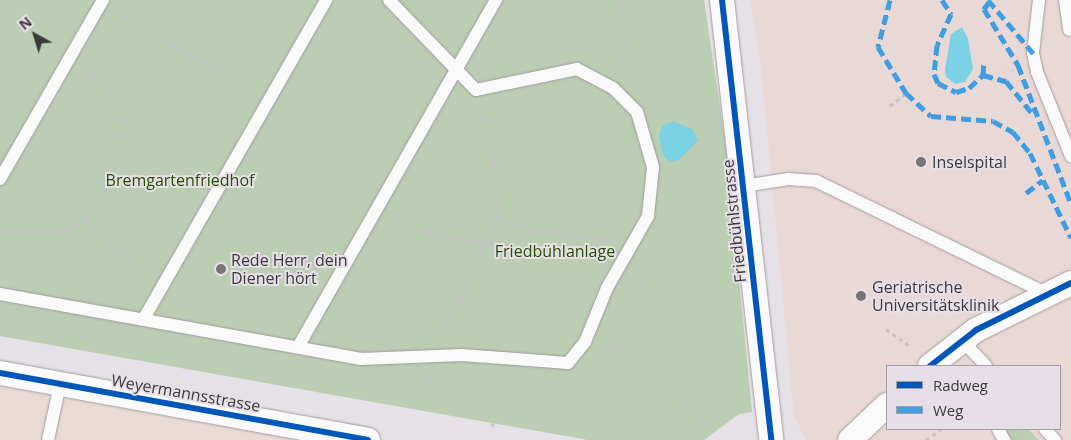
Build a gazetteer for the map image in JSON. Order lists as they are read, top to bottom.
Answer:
{
  "streets": {
    "street": ["Friedbühlstrasse", "Weyermannsstrasse"]
  },
  "parks": ["Bremgartenfriedhof", "Friedbühlanlage"],
  "places": ["Inselspital", "Rede Herr, dein Diener hört", "Geriatrische Universitätsklinik"],
  "legend": ["Radweg", "Weg"],
  "north": "top left"
}
